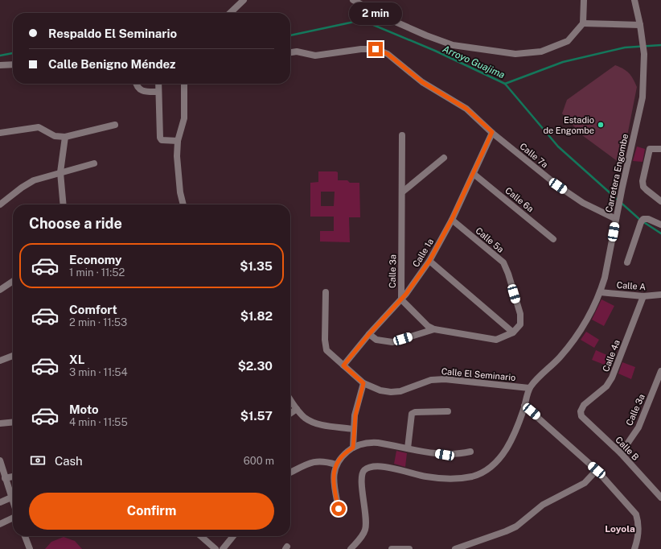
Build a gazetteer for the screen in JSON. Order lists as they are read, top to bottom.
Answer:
{
  "streets": {
    "street": [
      "Calle 7a",
      "Carretera Engombe",
      "Calle 6a",
      "Calle 5a",
      "Calle 1a",
      "Calle 3a",
      "Calle A",
      "Calle 4a",
      "Calle El Seminario",
      "Calle B"
    ]
  },
  "crossings": [
    ["Calle 7a", "Carretera Engombe"],
    ["Calle 7a", "Calle 1a"],
    ["Carretera Engombe", "Calle A"],
    ["Carretera Engombe", "Calle El Seminario"],
    ["Calle 6a", "Calle 1a"],
    ["Calle 5a", "Calle 1a"],
    ["Calle 5a", "Calle 3a"],
    ["Calle 1a", "Calle 3a"],
    ["Calle 1a", "Calle El Seminario"],
    ["Calle 3a", "Calle B"],
    ["Calle A", "Calle 4a"],
    ["Calle 4a", "Calle B"]
  ],
  "districts": ["Loyola"],
  "water": ["Arroyo Guajima"],
  "places": ["Estadio de Engombe"],
  "page": {
    "bubble": "2 min",
    "banner": ["Respaldo El Seminario", "Calle Benigno Méndez"],
    "heading": "Choose a ride",
    "list": [
      {
        "name": "Economy",
        "note": "1 min · 11:52",
        "value": "$1.35"
      },
      {
        "name": "Comfort",
        "note": "2 min · 11:53",
        "value": "$1.82"
      },
      {
        "name": "XL",
        "note": "3 min · 11:54",
        "value": "$2.30"
      },
      {
        "name": "Moto",
        "note": "4 min · 11:55",
        "value": "$1.57"
      }
    ],
    "pay": ["Cash", "600 m"],
    "buttons": "Confirm"
  }
}
